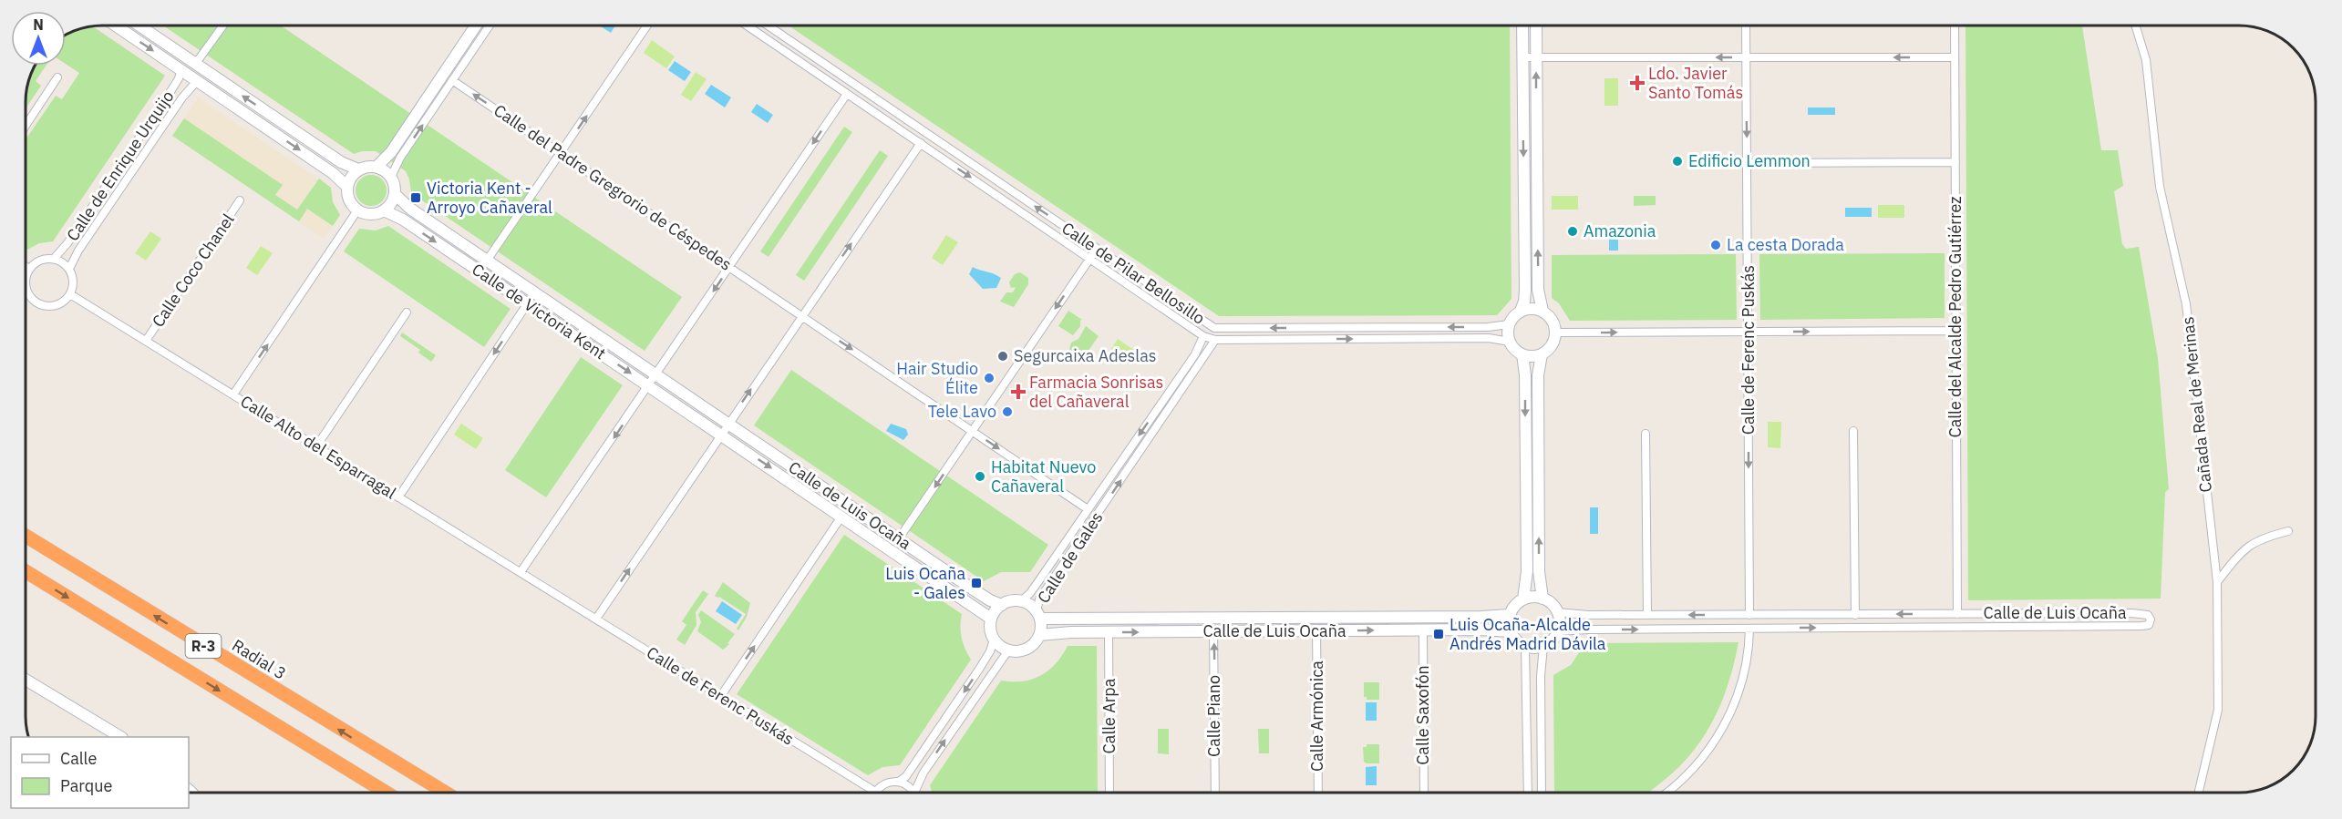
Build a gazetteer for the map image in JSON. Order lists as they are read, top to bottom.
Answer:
{
  "streets": {
    "highway": ["R-3", "Radial 3"],
    "main road": ["Calle de Victoria Kent", "Calle de Luis Ocaña"],
    "street": [
      "Calle de Enrique Urquijo",
      "Calle del Padre Gregrorio de Céspedes",
      "Calle Coco Chanel",
      "Calle de Pilar Bellosillo",
      "Calle del Alcalde Pedro Gutiérrez",
      "Calle de Ferenc Puskás",
      "Cañada Real de Merinas",
      "Calle Alto del Esparragal",
      "Calle de Gales",
      "Calle Saxofón",
      "Calle Arpa",
      "Calle Piano",
      "Calle Armónica"
    ]
  },
  "crossings": [
    ["Calle del Padre Gregrorio de Céspedes", "Calle de Gales"],
    ["Calle Coco Chanel", "Calle Alto del Esparragal"],
    ["Calle de Pilar Bellosillo", "Calle de Gales"],
    ["Calle de Victoria Kent", "Calle de Luis Ocaña"],
    ["Calle del Alcalde Pedro Gutiérrez", "Calle de Luis Ocaña"],
    ["Calle de Ferenc Puskás", "Calle Alto del Esparragal"],
    ["Calle de Ferenc Puskás", "Calle de Luis Ocaña"],
    ["Calle de Luis Ocaña", "Calle de Gales"],
    ["Calle de Luis Ocaña", "Calle Saxofón"],
    ["Calle de Luis Ocaña", "Calle Arpa"],
    ["Calle de Luis Ocaña", "Calle Piano"],
    ["Calle de Luis Ocaña", "Calle Armónica"]
  ],
  "one_way": ["Calle de Ferenc Puskás", "Calle Piano"],
  "places": {
    "health": ["Ldo. Javier Santo Tomás", "Farmacia Sonrisas del Cañaveral"],
    "other": [
      "Edificio Lemmon",
      "Amazonia",
      "La cesta Dorada",
      "Segurcaixa Adeslas",
      "Hair Studio Élite",
      "Tele Lavo",
      "Habitat Nuevo Cañaveral"
    ],
    "transit": ["Victoria Kent - Arroyo Cañaveral", "Luis Ocaña - Gales", "Luis Ocaña-Alcalde Andrés Madrid Dávila"]
  },
  "legend": ["Calle", "Parque"],
  "north": "top"
}
